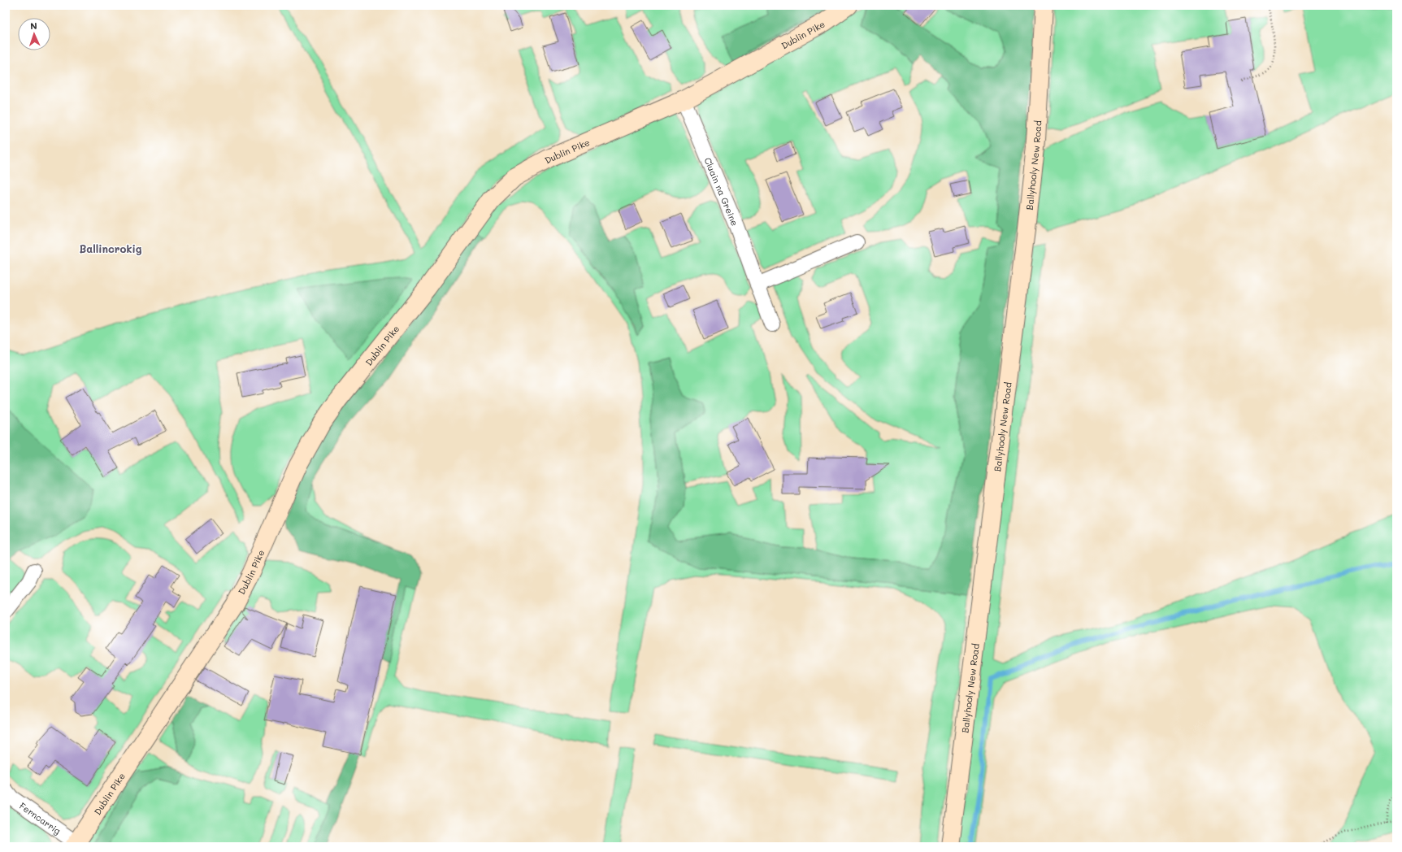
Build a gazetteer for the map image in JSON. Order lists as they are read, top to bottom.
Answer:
{
  "streets": {
    "street": [
      "Dublin Pike",
      "Ballyhooly New Road",
      "Cluain na Greine",
      "Ferncarrig"
    ]
  },
  "crossings": [
    ["Dublin Pike", "Cluain na Greine"],
    ["Dublin Pike", "Ferncarrig"]
  ],
  "districts": ["Ballincrokig"],
  "north": "top"
}
